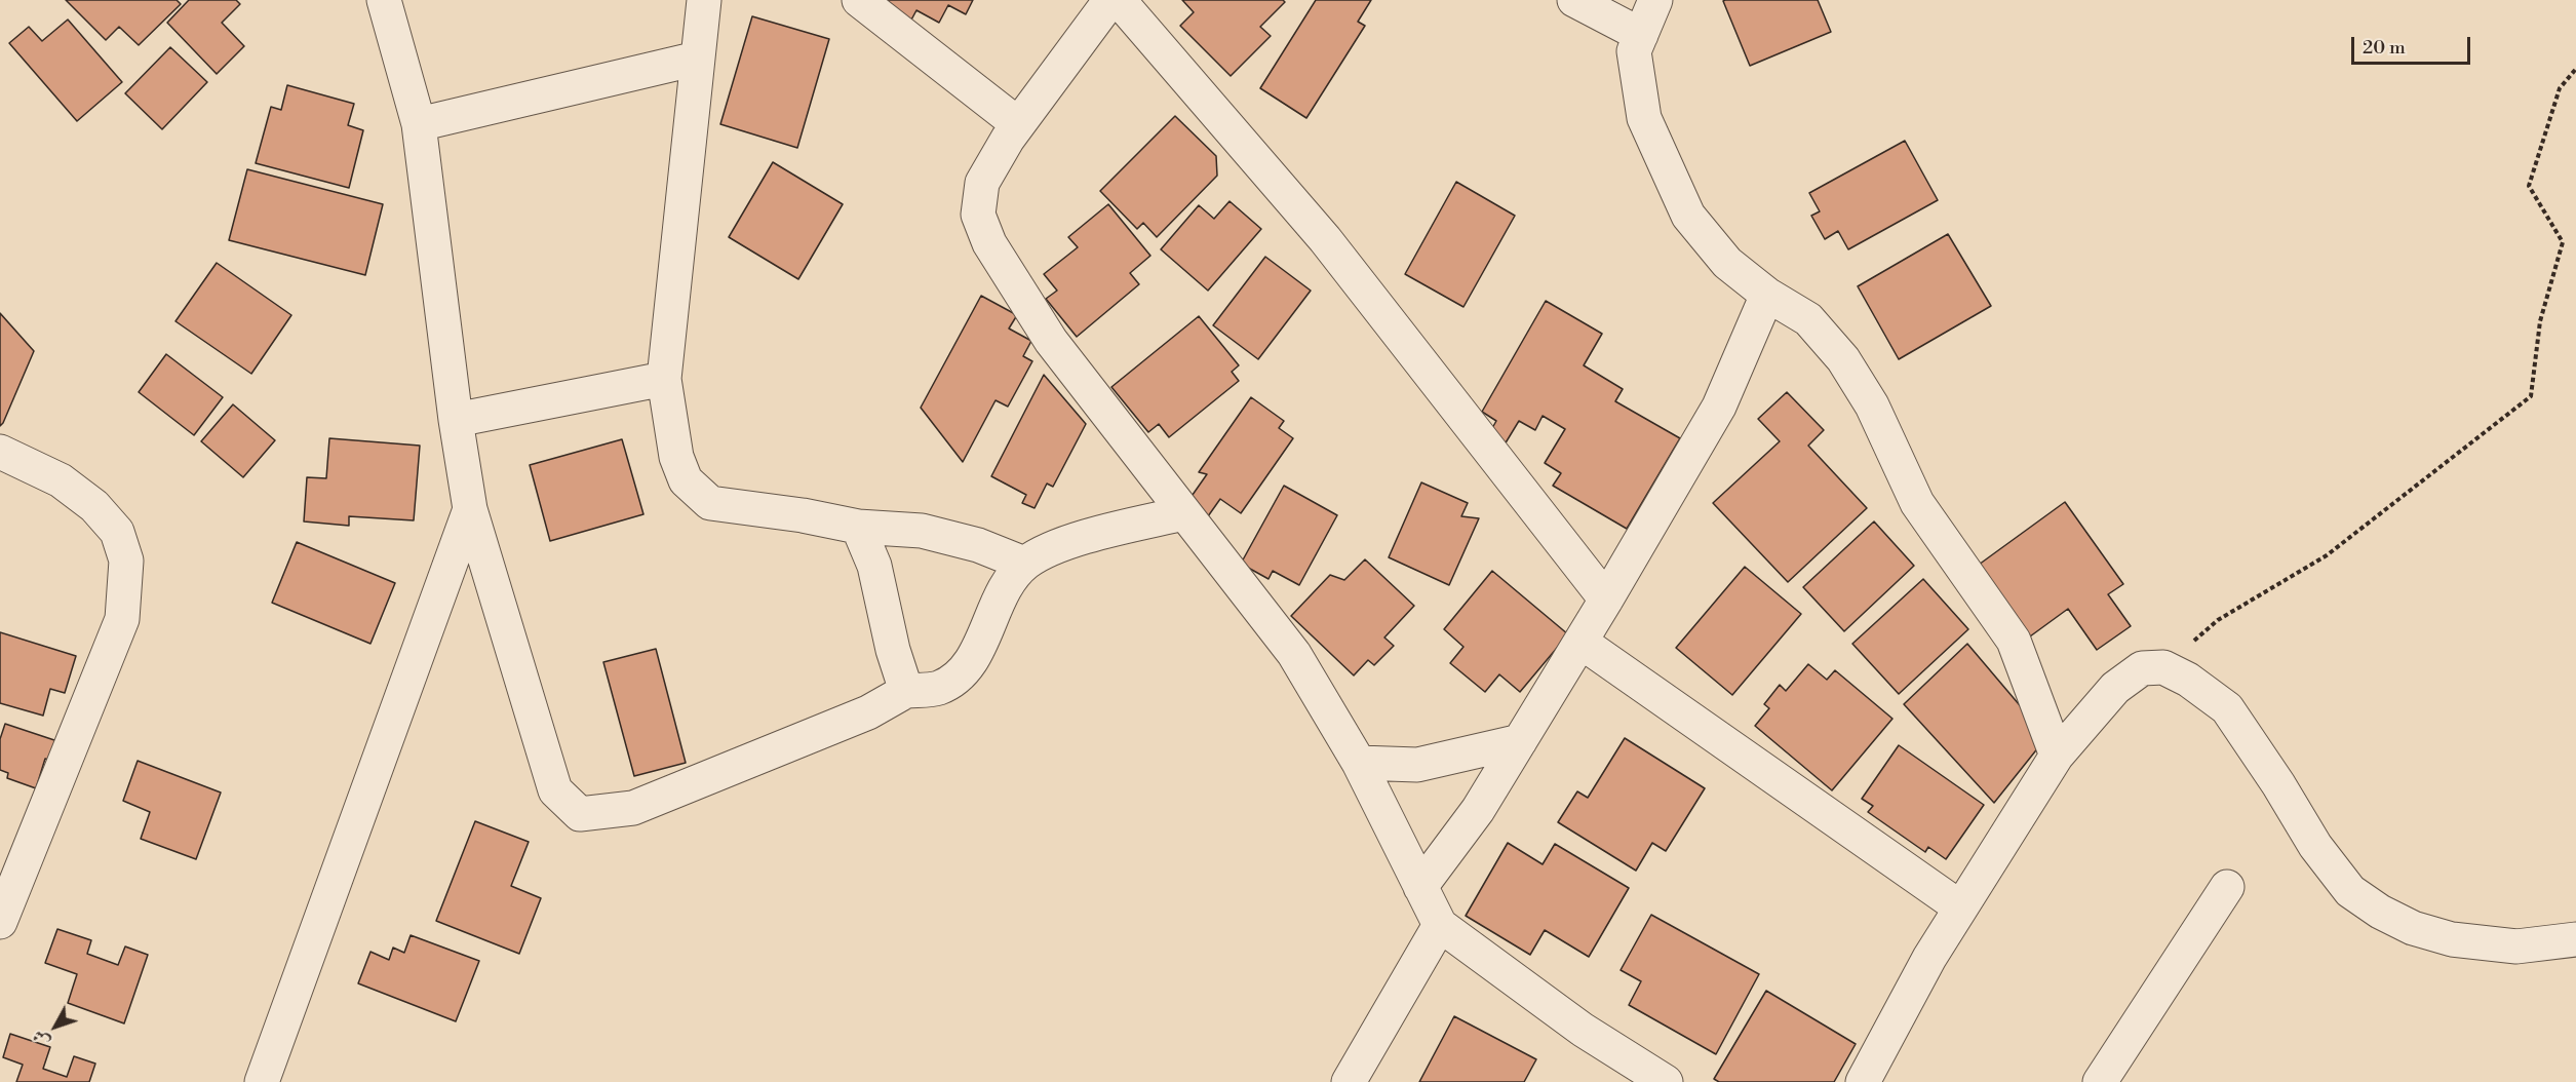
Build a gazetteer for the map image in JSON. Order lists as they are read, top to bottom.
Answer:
{
  "scale_bar": "20 m",
  "north": "bottom left"
}
